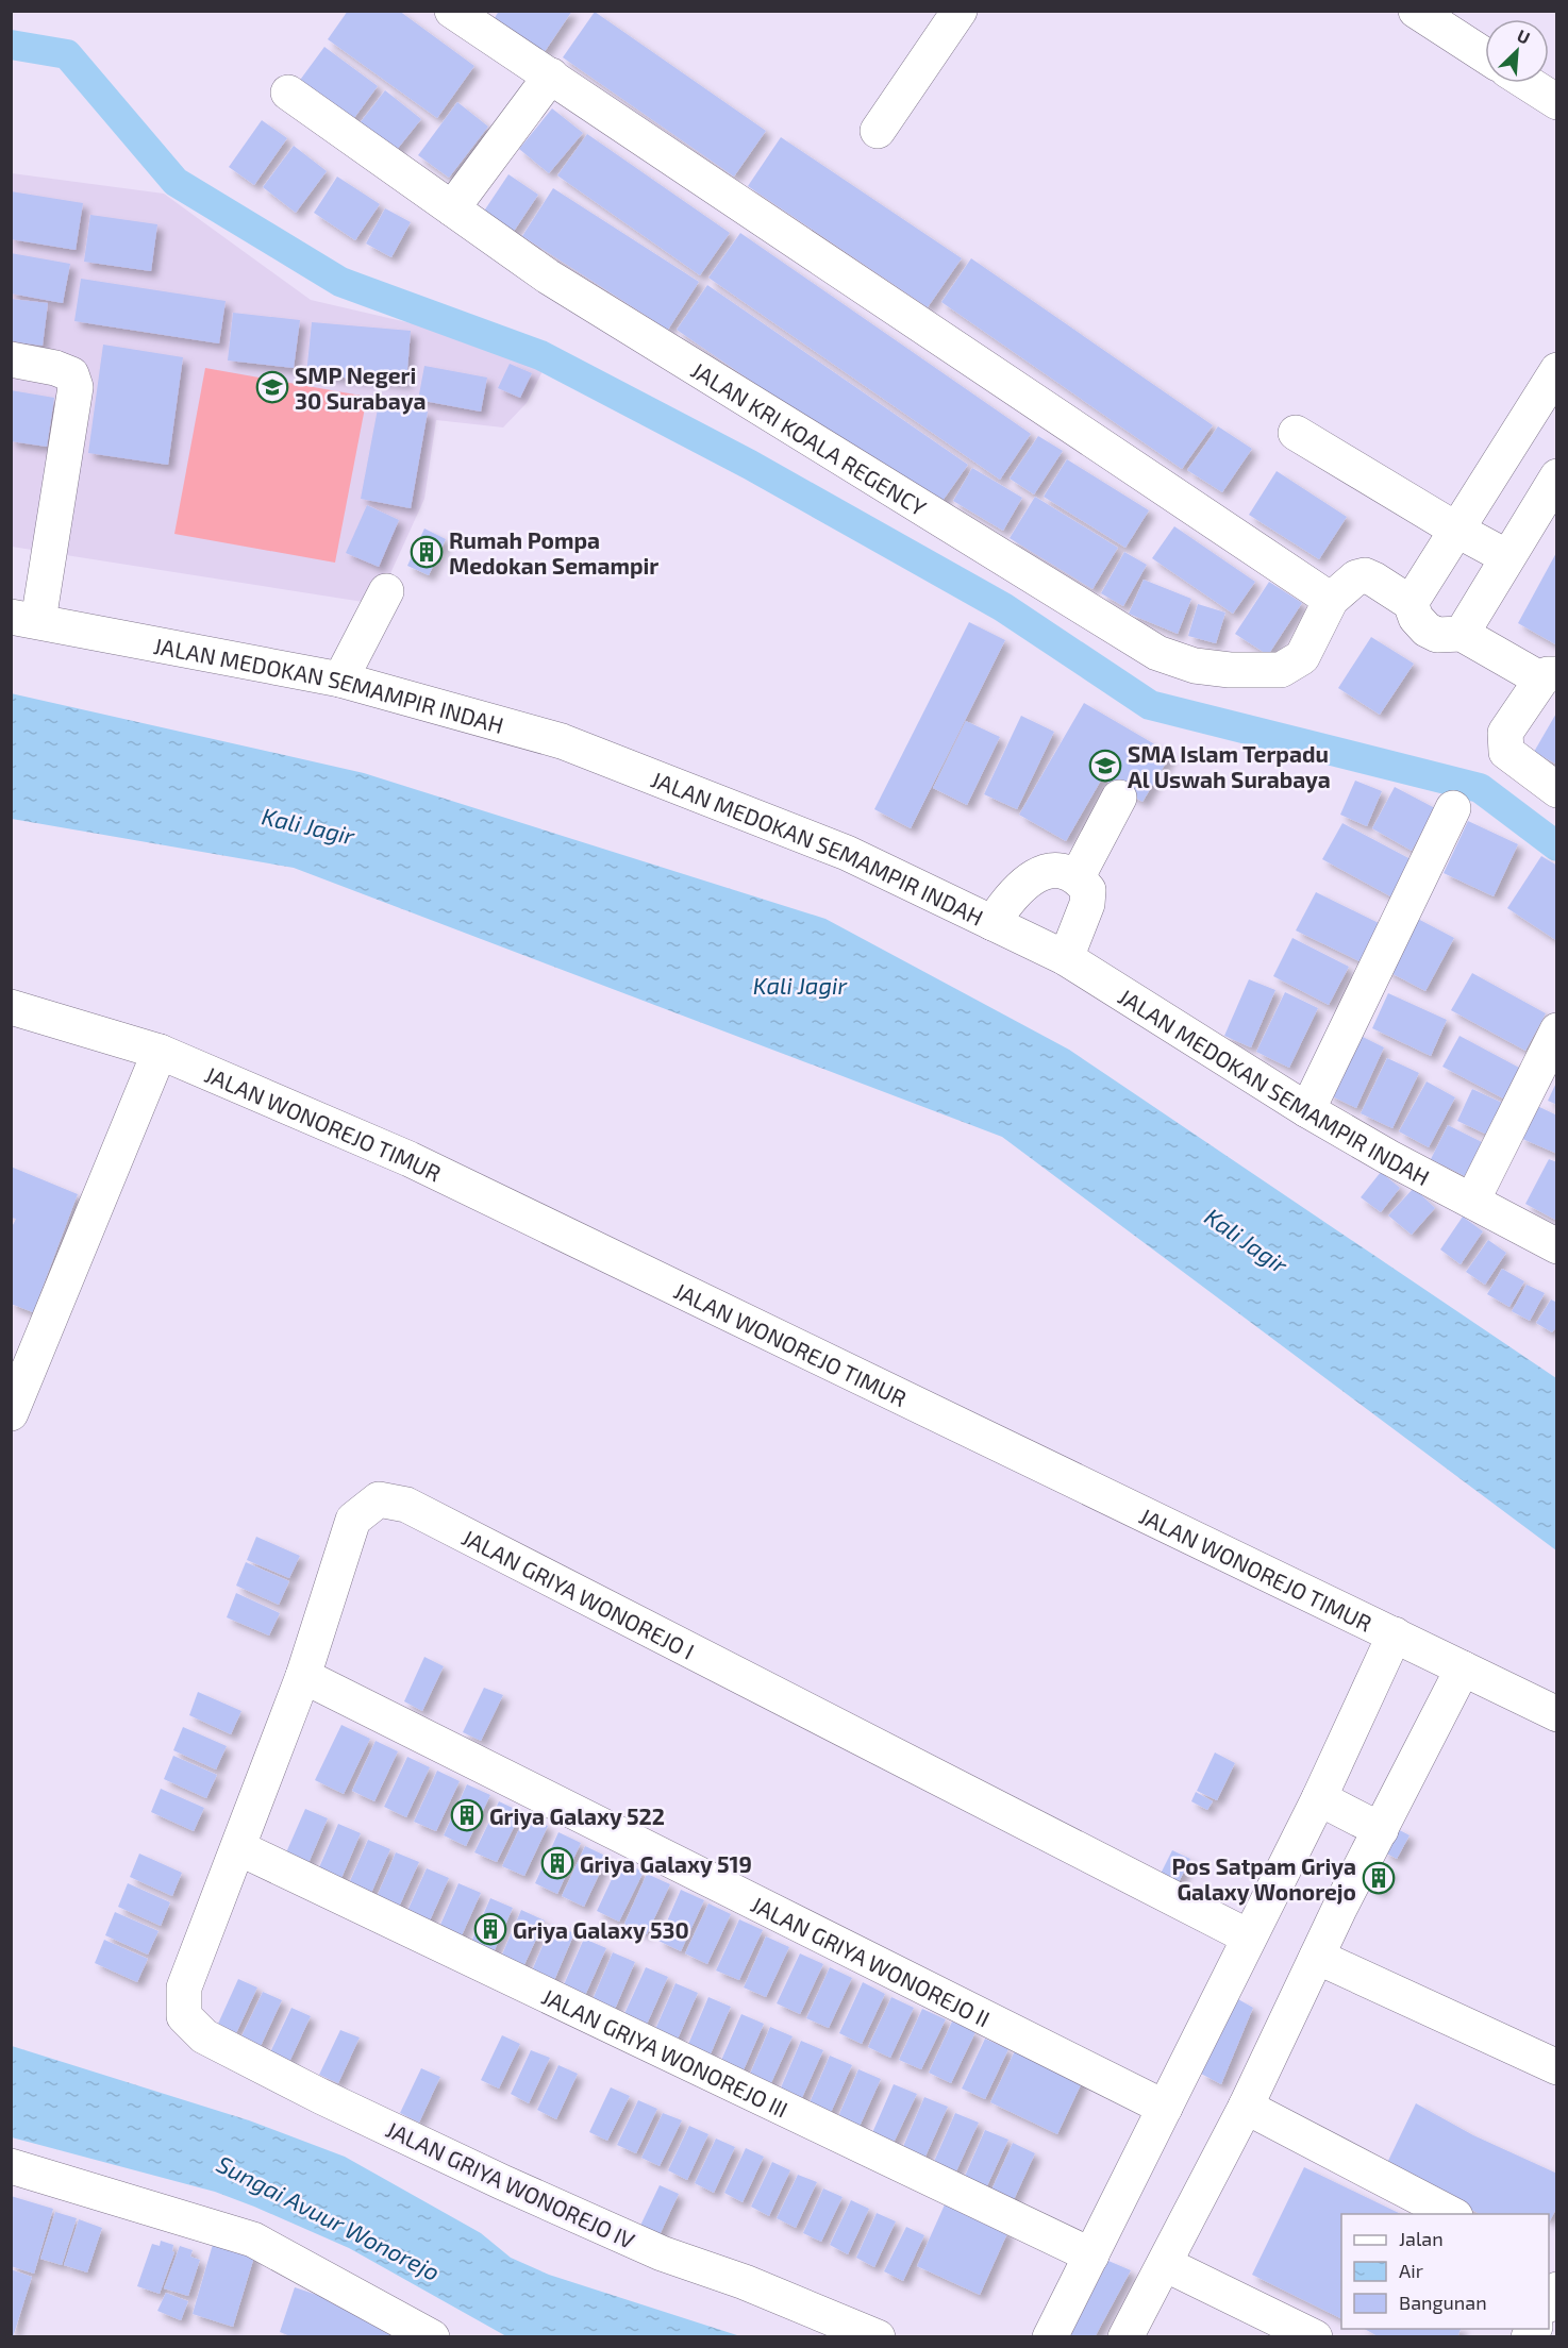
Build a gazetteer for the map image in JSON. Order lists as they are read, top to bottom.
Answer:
{
  "streets": {
    "street": [
      "JALAN KRI KOALA REGENCY",
      "JALAN MEDOKAN SEMAMPIR INDAH",
      "JALAN WONOREJO TIMUR",
      "JALAN GRIYA WONOREJO I",
      "JALAN GRIYA WONOREJO II",
      "JALAN GRIYA WONOREJO III",
      "JALAN GRIYA WONOREJO IV"
    ]
  },
  "crossings": [
    ["JALAN GRIYA WONOREJO I", "JALAN GRIYA WONOREJO II"],
    ["JALAN GRIYA WONOREJO I", "JALAN GRIYA WONOREJO III"],
    ["JALAN GRIYA WONOREJO I", "JALAN GRIYA WONOREJO IV"]
  ],
  "water": ["Kali Jagir", "Sungai Avuur Wonorejo"],
  "places": {
    "school or university": ["SMP Negeri 30 Surabaya", "SMA Islam Terpadu Al Uswah Surabaya"],
    "building": [
      "Rumah Pompa Medokan Semampir",
      "Griya Galaxy 522",
      "Griya Galaxy 519",
      "Pos Satpam Griya Galaxy Wonorejo",
      "Griya Galaxy 530"
    ]
  },
  "legend": ["Jalan", "Air", "Bangunan"],
  "north": "top right"
}
